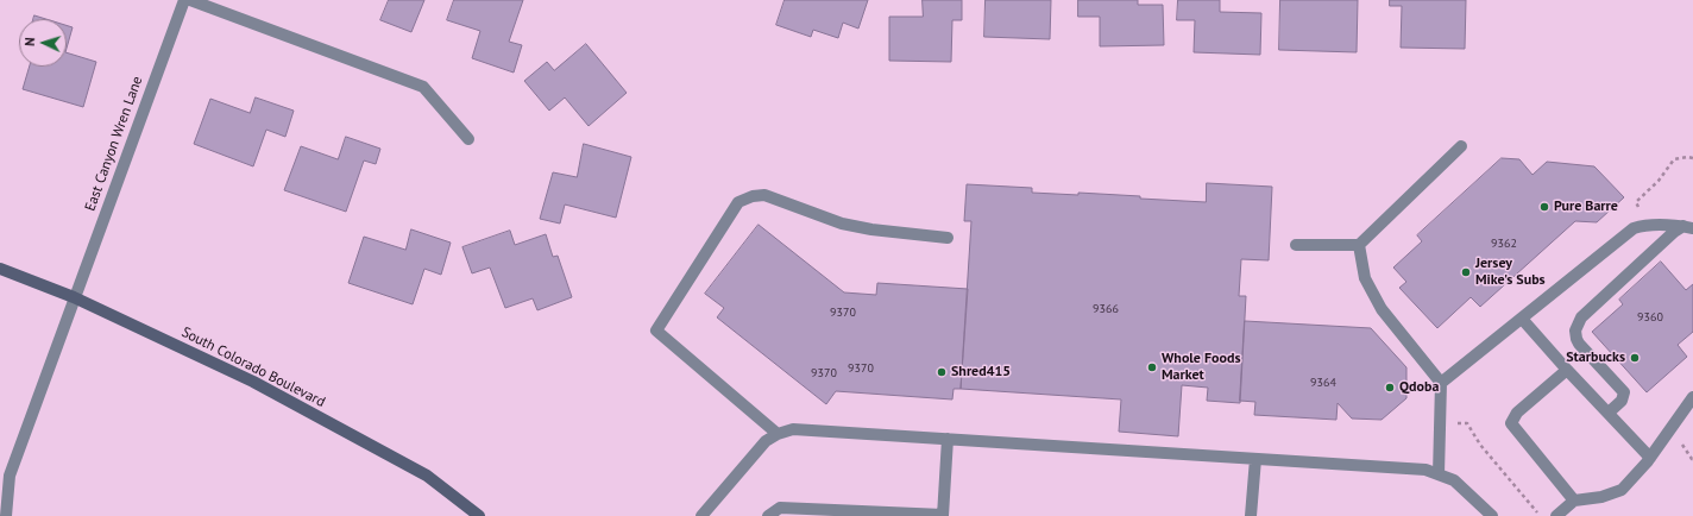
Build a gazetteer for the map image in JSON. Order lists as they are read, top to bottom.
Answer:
{
  "streets": {
    "main road": ["South Colorado Boulevard"],
    "street": ["East Canyon Wren Lane"]
  },
  "crossings": [
    ["East Canyon Wren Lane", "South Colorado Boulevard"]
  ],
  "places": [
    "Pure Barre",
    "Jersey Mike's Subs",
    "Starbucks",
    "Whole Foods Market",
    "Shred415",
    "Qdoba"
  ],
  "house_numbers": [
    "9362",
    "9366",
    "9370",
    "9360",
    "9370",
    "9370",
    "9364"
  ],
  "north": "left"
}
